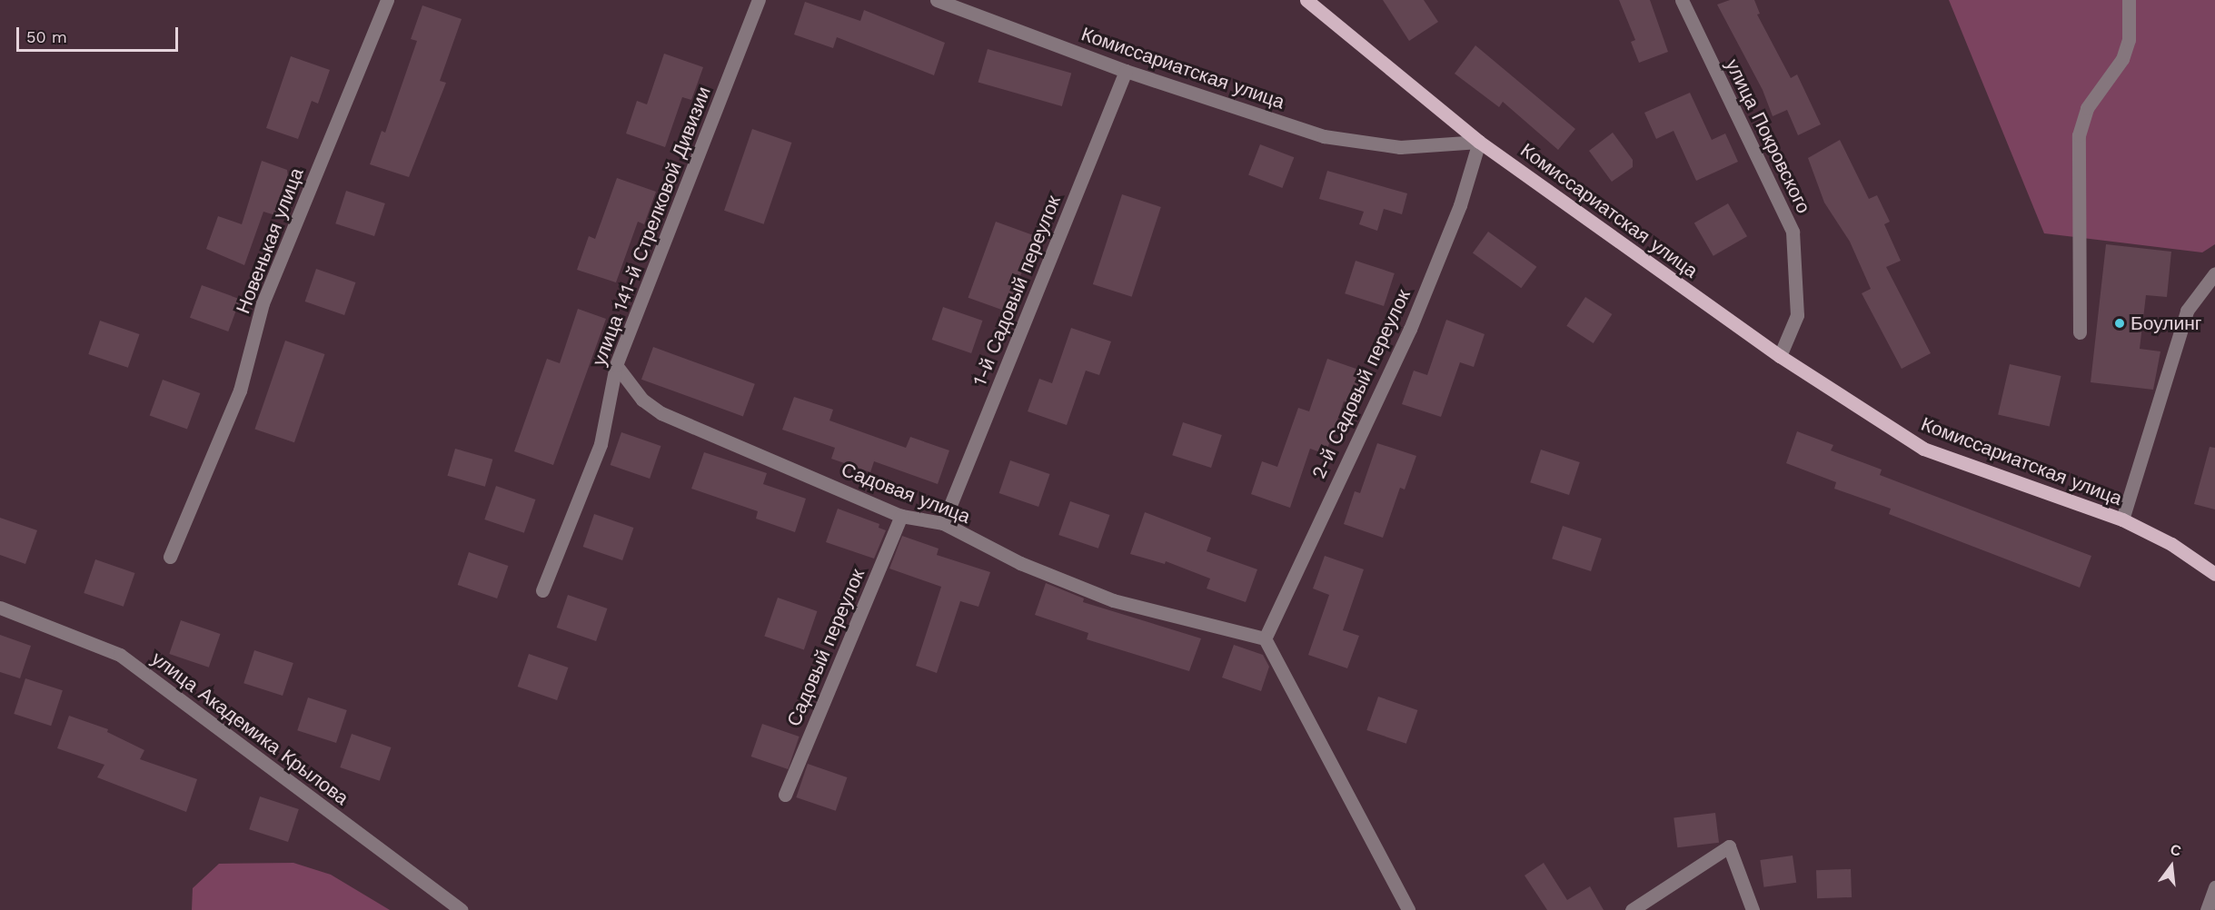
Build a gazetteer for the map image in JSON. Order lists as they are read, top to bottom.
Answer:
{
  "streets": {
    "main road": ["Комиссариатская улица"],
    "street": [
      "улица Покровского",
      "улица 141-й Стрелковой Дивизии",
      "Новенькая улица",
      "1-й Садовый переулок",
      "2-й Садовый переулок",
      "Садовая улица",
      "Садовый переулок",
      "улица Академика Крылова"
    ]
  },
  "crossings": [
    ["Комиссариатская улица", "улица Покровского"],
    ["Комиссариатская улица", "1-й Садовый переулок"],
    ["Комиссариатская улица", "2-й Садовый переулок"],
    ["улица 141-й Стрелковой Дивизии", "Садовая улица"],
    ["1-й Садовый переулок", "Садовая улица"],
    ["2-й Садовый переулок", "Садовая улица"],
    ["Садовая улица", "Садовый переулок"]
  ],
  "places": ["Боулинг"],
  "scale_bar": "50 m",
  "north": "top"
}
